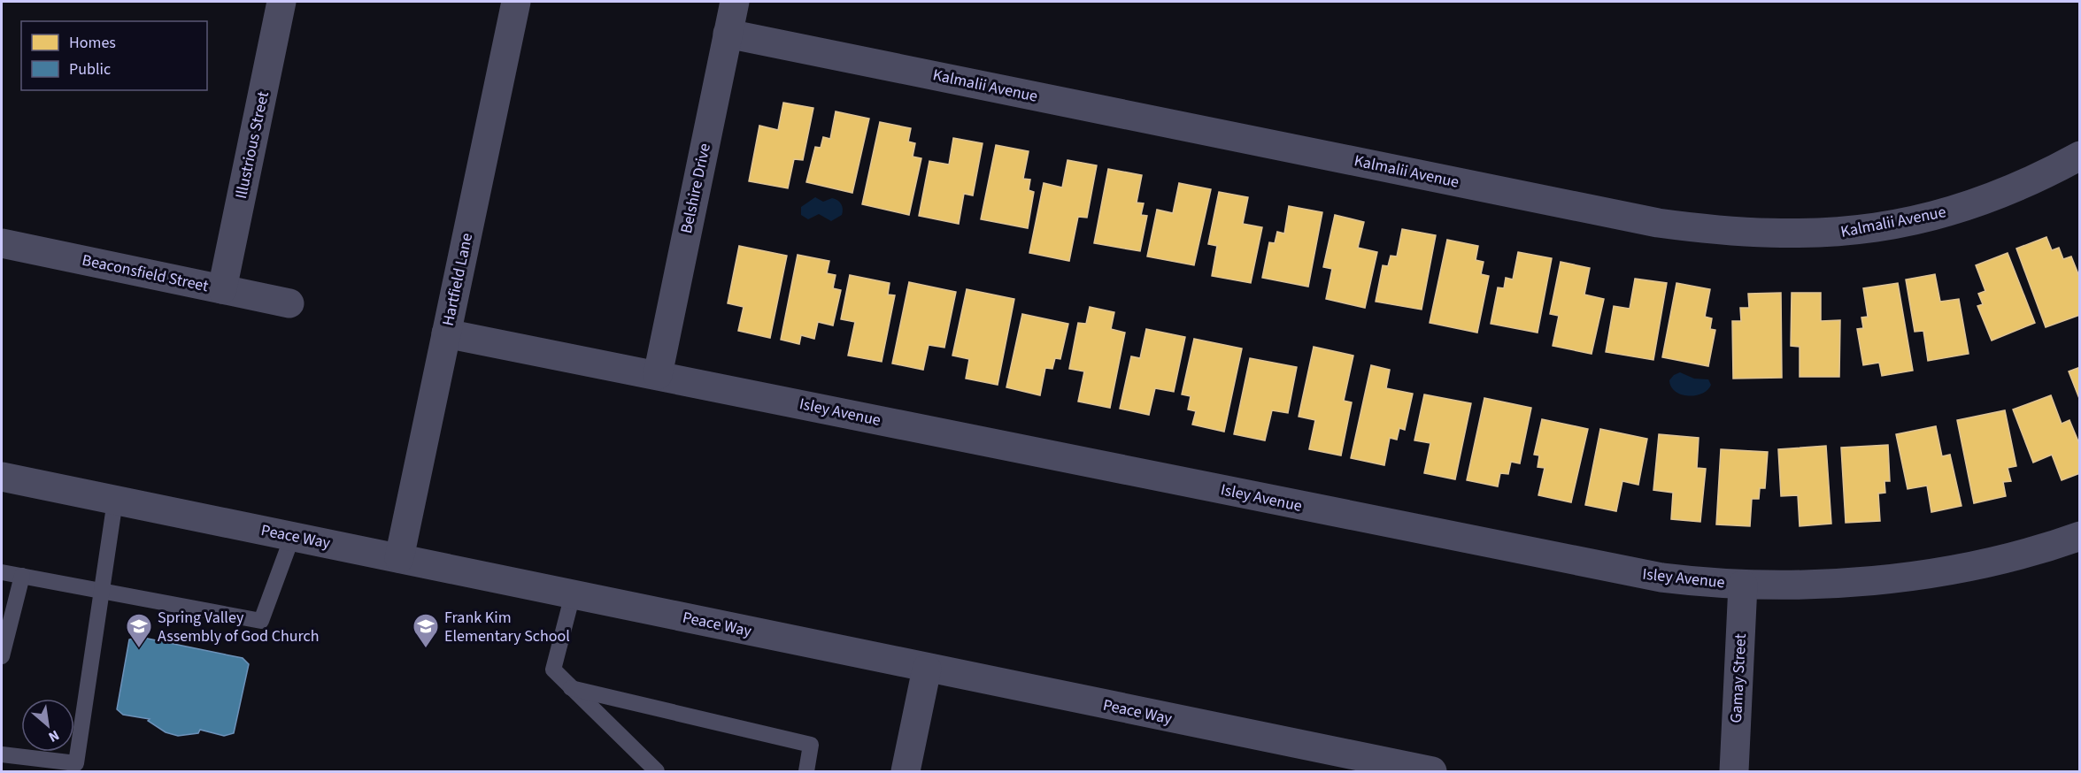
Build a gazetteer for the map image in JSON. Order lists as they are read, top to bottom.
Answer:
{
  "streets": {
    "street": [
      "Kalmalii Avenue",
      "Illustrious Street",
      "Belshire Drive",
      "Beaconsfield Street",
      "Hartfield Lane",
      "Isley Avenue",
      "Peace Way",
      "Gamay Street"
    ]
  },
  "crossings": [
    ["Kalmalii Avenue", "Belshire Drive"],
    ["Illustrious Street", "Beaconsfield Street"],
    ["Belshire Drive", "Isley Avenue"],
    ["Hartfield Lane", "Isley Avenue"],
    ["Hartfield Lane", "Peace Way"],
    ["Isley Avenue", "Gamay Street"]
  ],
  "places": {
    "school or university": ["Spring Valley Assembly of God Church", "Frank Kim Elementary School"]
  },
  "legend": ["Homes", "Public"],
  "north": "bottom right"
}
